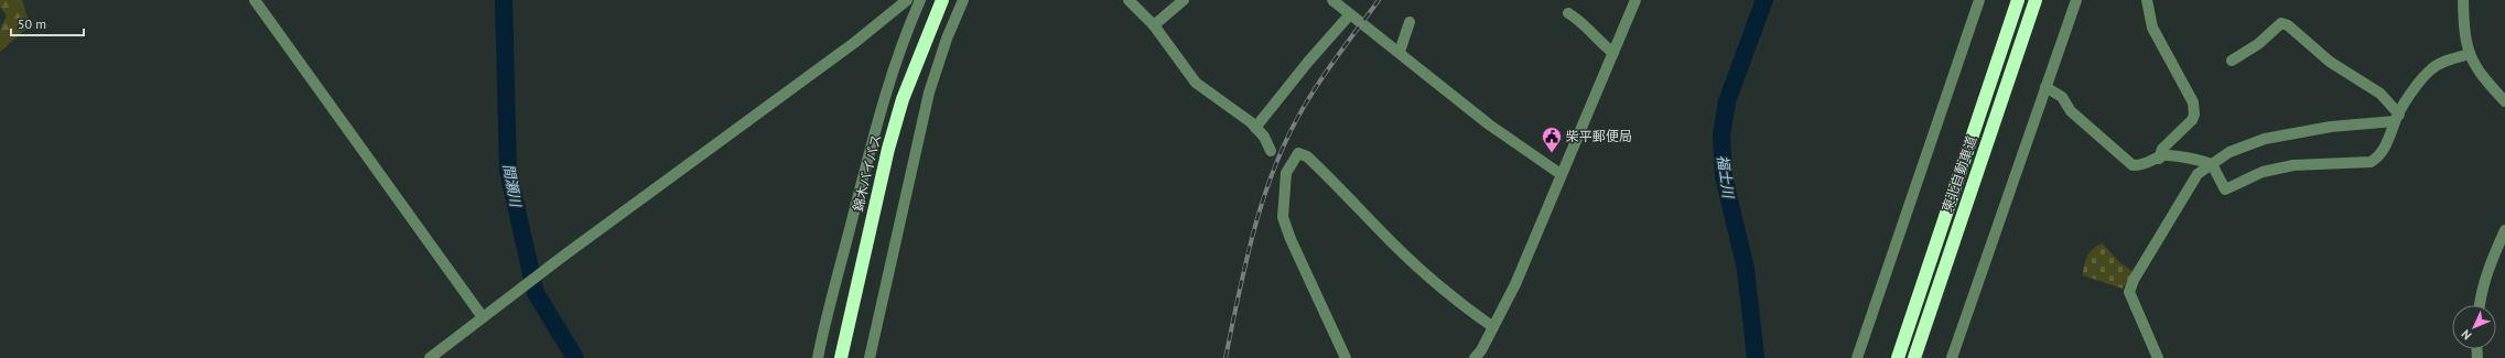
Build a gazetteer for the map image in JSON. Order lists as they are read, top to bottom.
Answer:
{
  "streets": {
    "highway": ["錦木バイパス", "東北自動車道"]
  },
  "water": ["福士川", "間瀬川"],
  "places": {
    "public building": ["柴平郵便局"]
  },
  "scale_bar": "50 m",
  "north": "bottom left"
}
